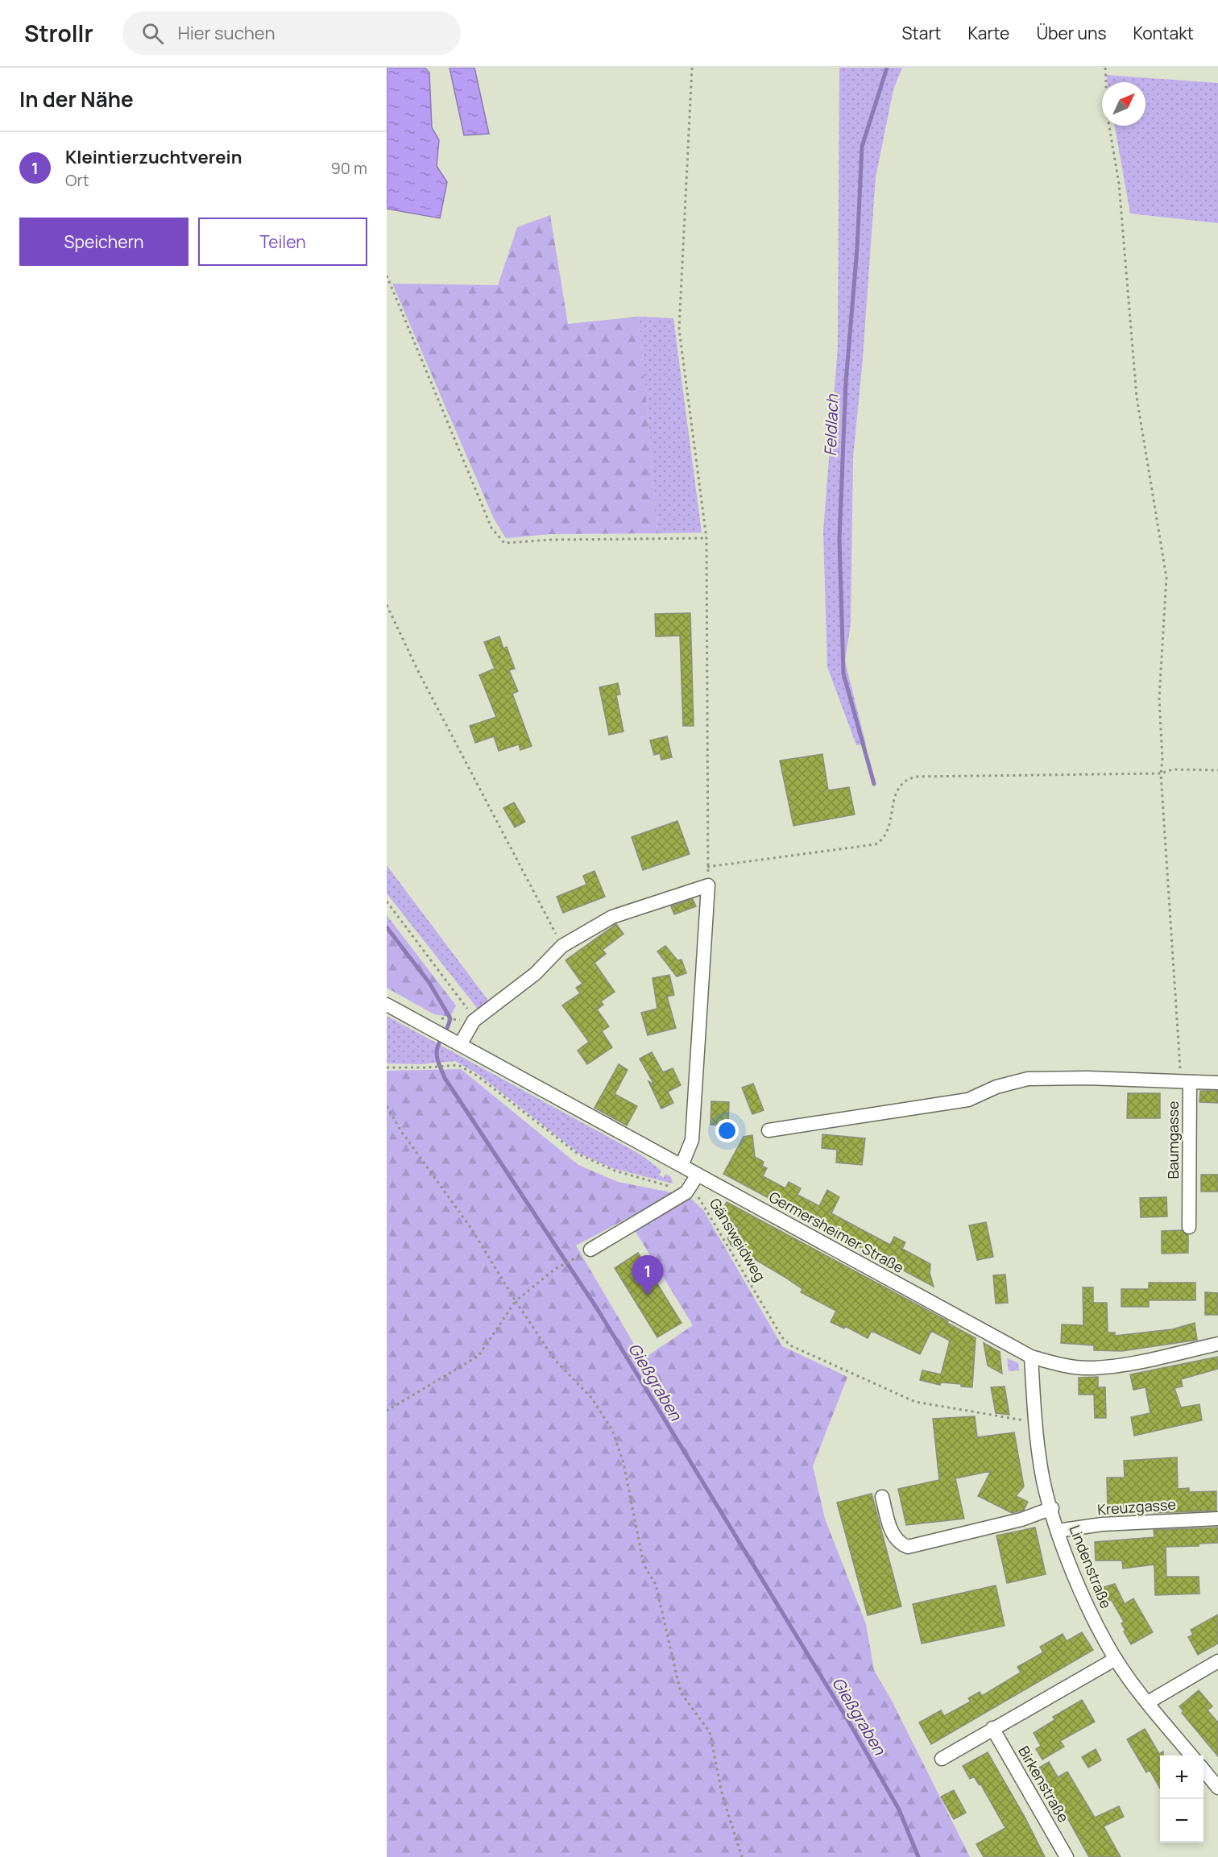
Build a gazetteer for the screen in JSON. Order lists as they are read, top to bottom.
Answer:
{
  "streets": {
    "street": [
      "Baumgasse",
      "Germersheimer Straße",
      "Kreuzgasse",
      "Lindenstraße",
      "Birkenstraße"
    ],
    "path": ["Gänsweidweg"]
  },
  "crossings": [
    ["Germersheimer Straße", "Lindenstraße"],
    ["Gänsweidweg", "Lindenstraße"],
    ["Kreuzgasse", "Lindenstraße"]
  ],
  "water": ["Feldlach", "Gießgraben"],
  "north": "top right",
  "page": {
    "header": "Strollr",
    "search": "Hier suchen",
    "nav": [
      "Start",
      "Karte",
      "Über uns",
      "Kontakt"
    ],
    "heading": "In der Nähe",
    "list": [
      {
        "mark": "1",
        "name": "Kleintierzuchtverein",
        "note": "Ort",
        "value": "90 m"
      }
    ],
    "buttons": ["Speichern", "Teilen"],
    "pins": "1",
    "map_buttons": ["+", "−"]
  }
}
